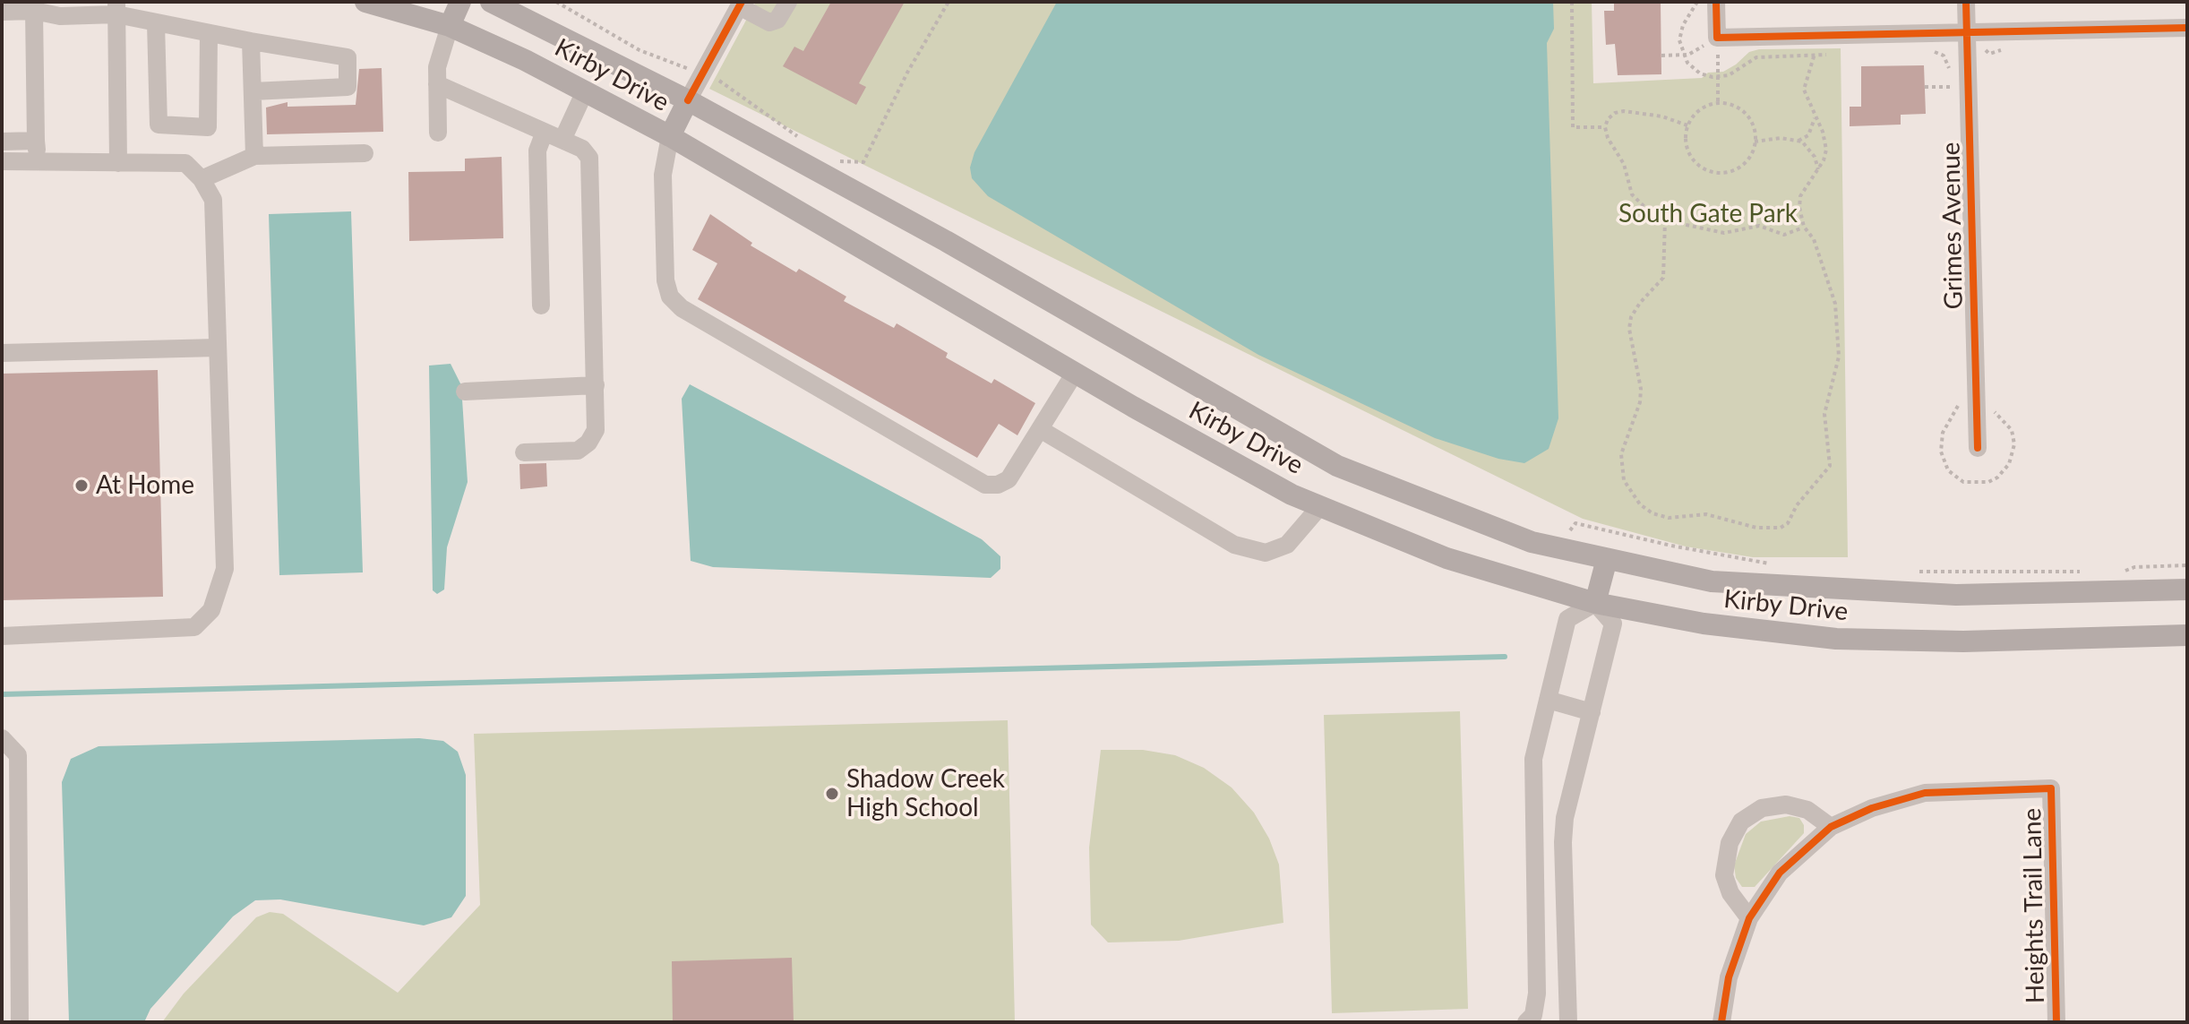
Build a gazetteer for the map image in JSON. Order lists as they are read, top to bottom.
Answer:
{
  "streets": {
    "main road": ["Kirby Drive"],
    "street": ["Grimes Avenue", "Heights Trail Lane"]
  },
  "parks": ["South Gate Park"],
  "places": ["At Home", "Shadow Creek High School"]
}
